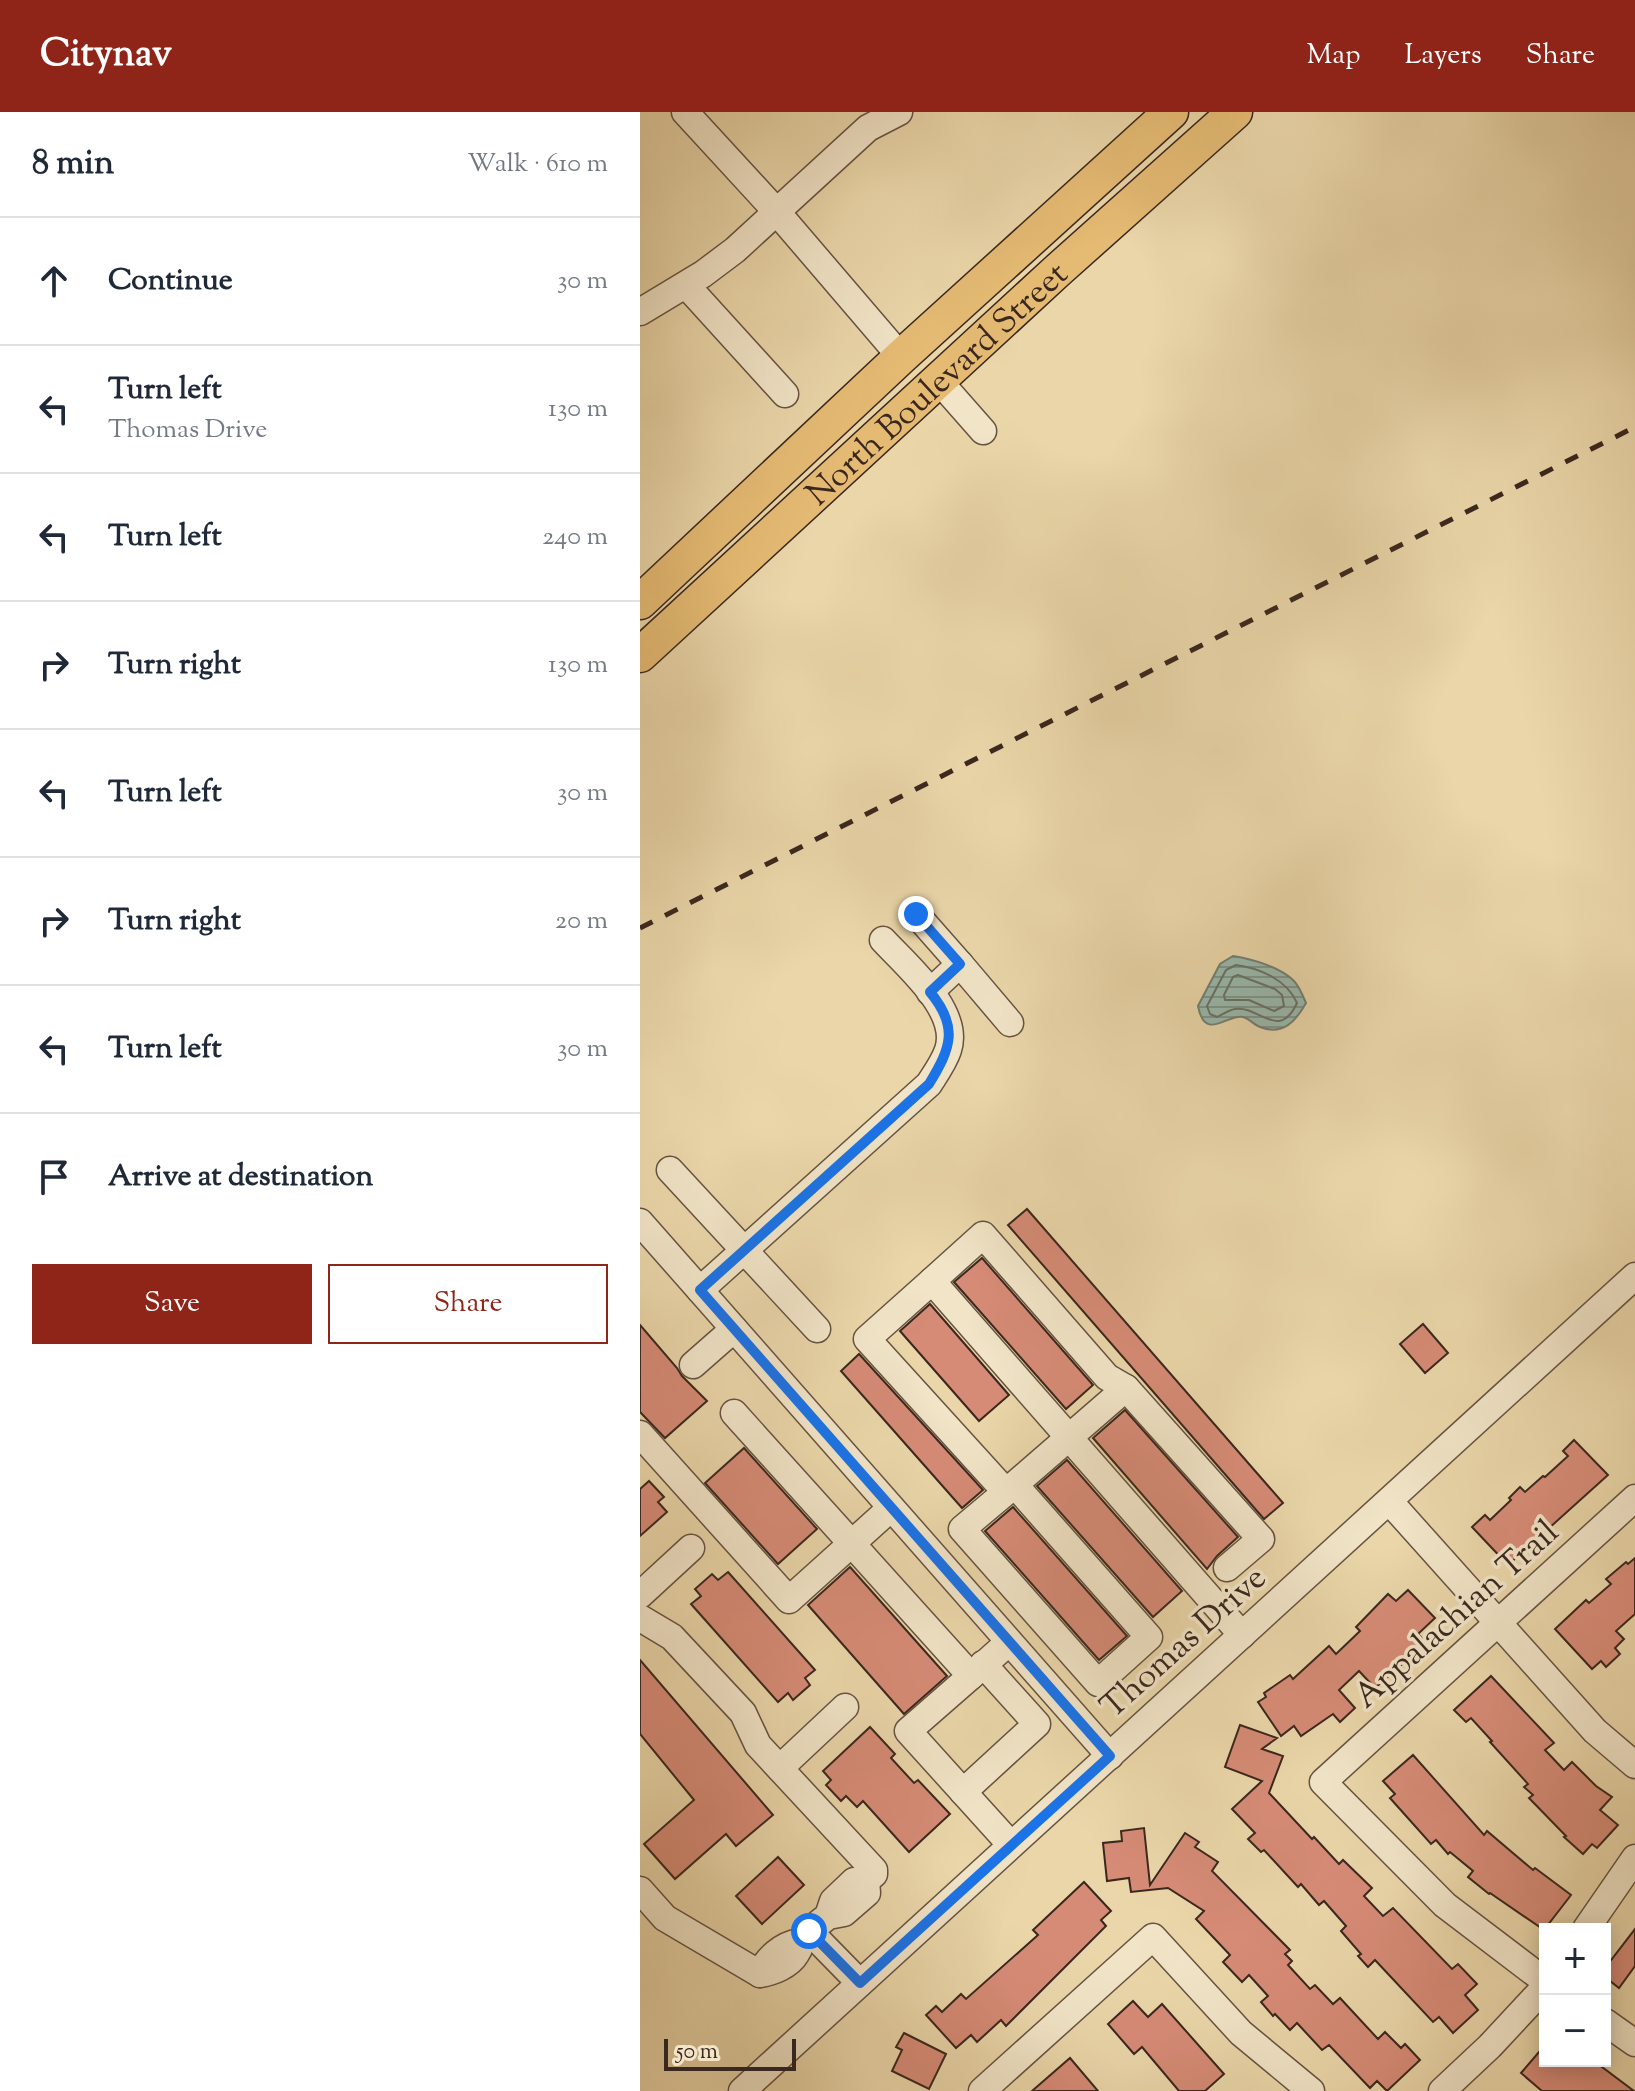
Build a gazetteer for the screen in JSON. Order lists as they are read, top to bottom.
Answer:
{
  "streets": {
    "main road": ["North Boulevard Street"],
    "street": ["Appalachian Trail", "Thomas Drive"]
  },
  "scale_bar": "50 m",
  "page": {
    "header": "Citynav",
    "nav": ["Map", "Layers", "Share"],
    "heading": ["8 min", "Walk · 610 m"],
    "list": [
      ["Continue", "30 m"],
      ["Turn left", "Thomas Drive", "130 m"],
      ["Turn left", "240 m"],
      ["Turn right", "130 m"],
      ["Turn left", "30 m"],
      ["Turn right", "20 m"],
      ["Turn left", "30 m"],
      "Arrive at destination"
    ],
    "buttons": ["Save", "Share"],
    "map_buttons": ["+", "−"],
    "scale": "50 m"
  }
}
